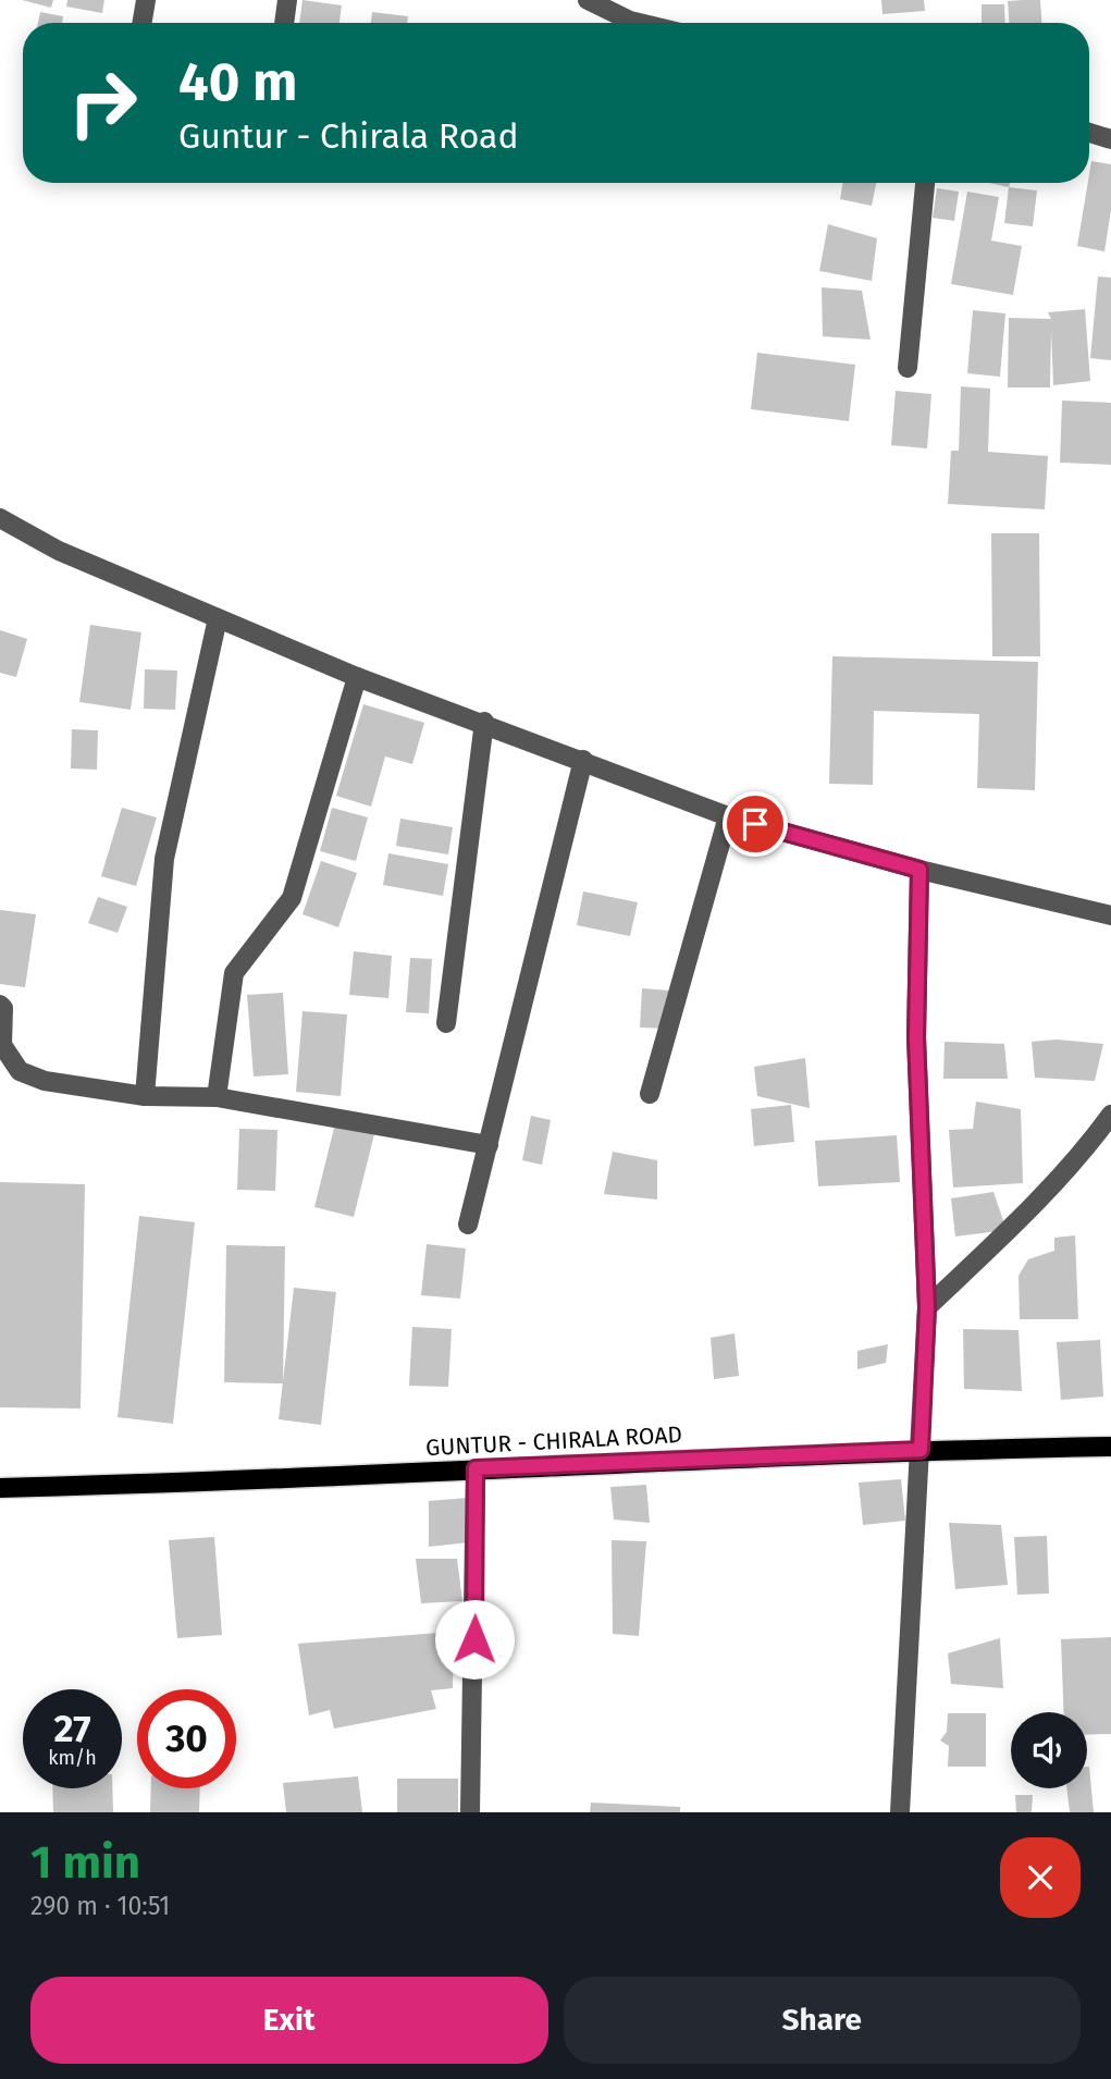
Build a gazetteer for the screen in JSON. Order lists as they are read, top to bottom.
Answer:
{
  "streets": {
    "main road": ["GUNTUR - CHIRALA ROAD"]
  },
  "page": {
    "turn": ["40 m", "Guntur - Chirala Road"],
    "speed": "27 km/h",
    "limit": "30",
    "heading": ["1 min", "290 m · 10:51"],
    "buttons": ["Exit", "Share"]
  }
}
